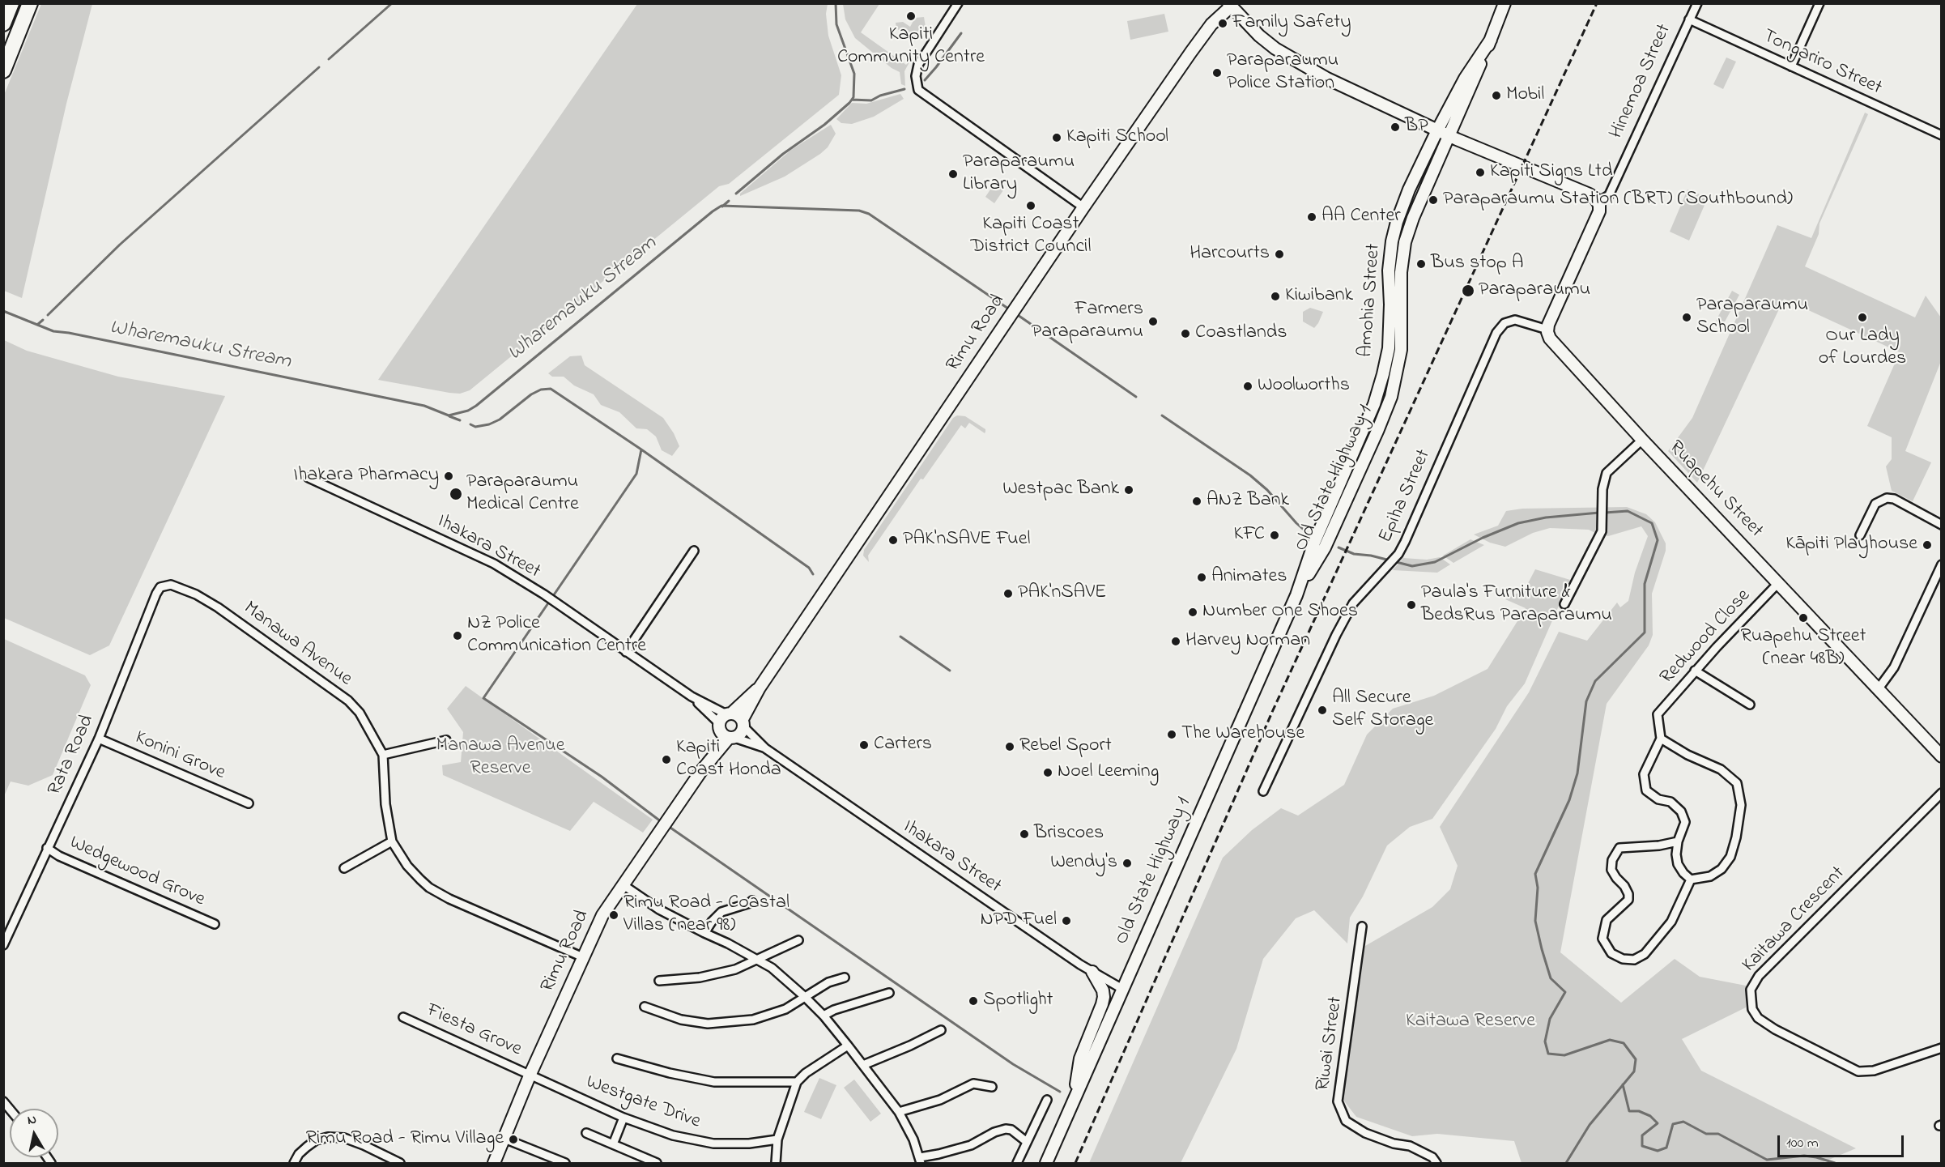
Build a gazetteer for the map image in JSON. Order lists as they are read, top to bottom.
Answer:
{
  "streets": {
    "main road": [
      "Amohia Street",
      "Rimu Road",
      "Old State Highway 1",
      "Ruapehu Street"
    ],
    "street": [
      "Tongariro Street",
      "Hinemoa Street",
      "Epiha Street",
      "Ihakara Street",
      "Redwood Close",
      "Manawa Avenue",
      "Rata Road",
      "Konini Grove",
      "Wedgewood Grove",
      "Kaitawa Crescent",
      "Fiesta Grove",
      "Riwai Street",
      "Westgate Drive"
    ]
  },
  "crossings": [
    ["Tongariro Street", "Hinemoa Street"],
    ["Amohia Street", "Old State Highway 1"],
    ["Rimu Road", "Ihakara Street"],
    ["Rimu Road", "Manawa Avenue"],
    ["Rimu Road", "Fiesta Grove"],
    ["Rimu Road", "Westgate Drive"],
    ["Old State Highway 1", "Ihakara Street"],
    ["Ruapehu Street", "Epiha Street"],
    ["Ruapehu Street", "Redwood Close"],
    ["Manawa Avenue", "Rata Road"],
    ["Rata Road", "Konini Grove"],
    ["Rata Road", "Wedgewood Grove"],
    ["Fiesta Grove", "Westgate Drive"]
  ],
  "water": ["Wharemauku Stream"],
  "parks": ["Manawa Avenue Reserve", "Kaitawa Reserve"],
  "places": [
    "Kapiti Community Centre",
    "Family Safety",
    "Paraparaumu Police Station",
    "Mobil",
    "BP",
    "Kapiti School",
    "Kapiti Signs Ltd",
    "Paraparaumu Library",
    "Paraparaumu Station (BRT) (Southbound)",
    "Kapiti Coast District Council",
    "AA Center",
    "Harcourts",
    "Bus stop A",
    "Paraparaumu",
    "Kiwibank",
    "Paraparaumu School",
    "Our Lady of Lourdes",
    "Farmers Paraparaumu",
    "Coastlands",
    "Woolworths",
    "Ihakara Pharmacy",
    "Westpac Bank",
    "Paraparaumu Medical Centre",
    "ANZ Bank",
    "KFC",
    "PAK'nSAVE Fuel",
    "Kāpiti Playhouse",
    "Animates",
    "PAK'nSAVE",
    "Paula's Furniture & BedsRus Paraparaumu",
    "Number One Shoes",
    "Ruapehu Street (near 48B)",
    "NZ Police Communication Centre",
    "Harvey Norman",
    "All Secure Self Storage",
    "The Warehouse",
    "Carters",
    "Rebel Sport",
    "Kapiti Coast Honda",
    "Noel Leeming",
    "Briscoes",
    "Wendy's",
    "Rimu Road - Coastal Villas (near 98)",
    "NPD Fuel",
    "Spotlight",
    "Rimu Road - Rimu Village"
  ],
  "scale_bar": "100 m",
  "north": "top"
}
